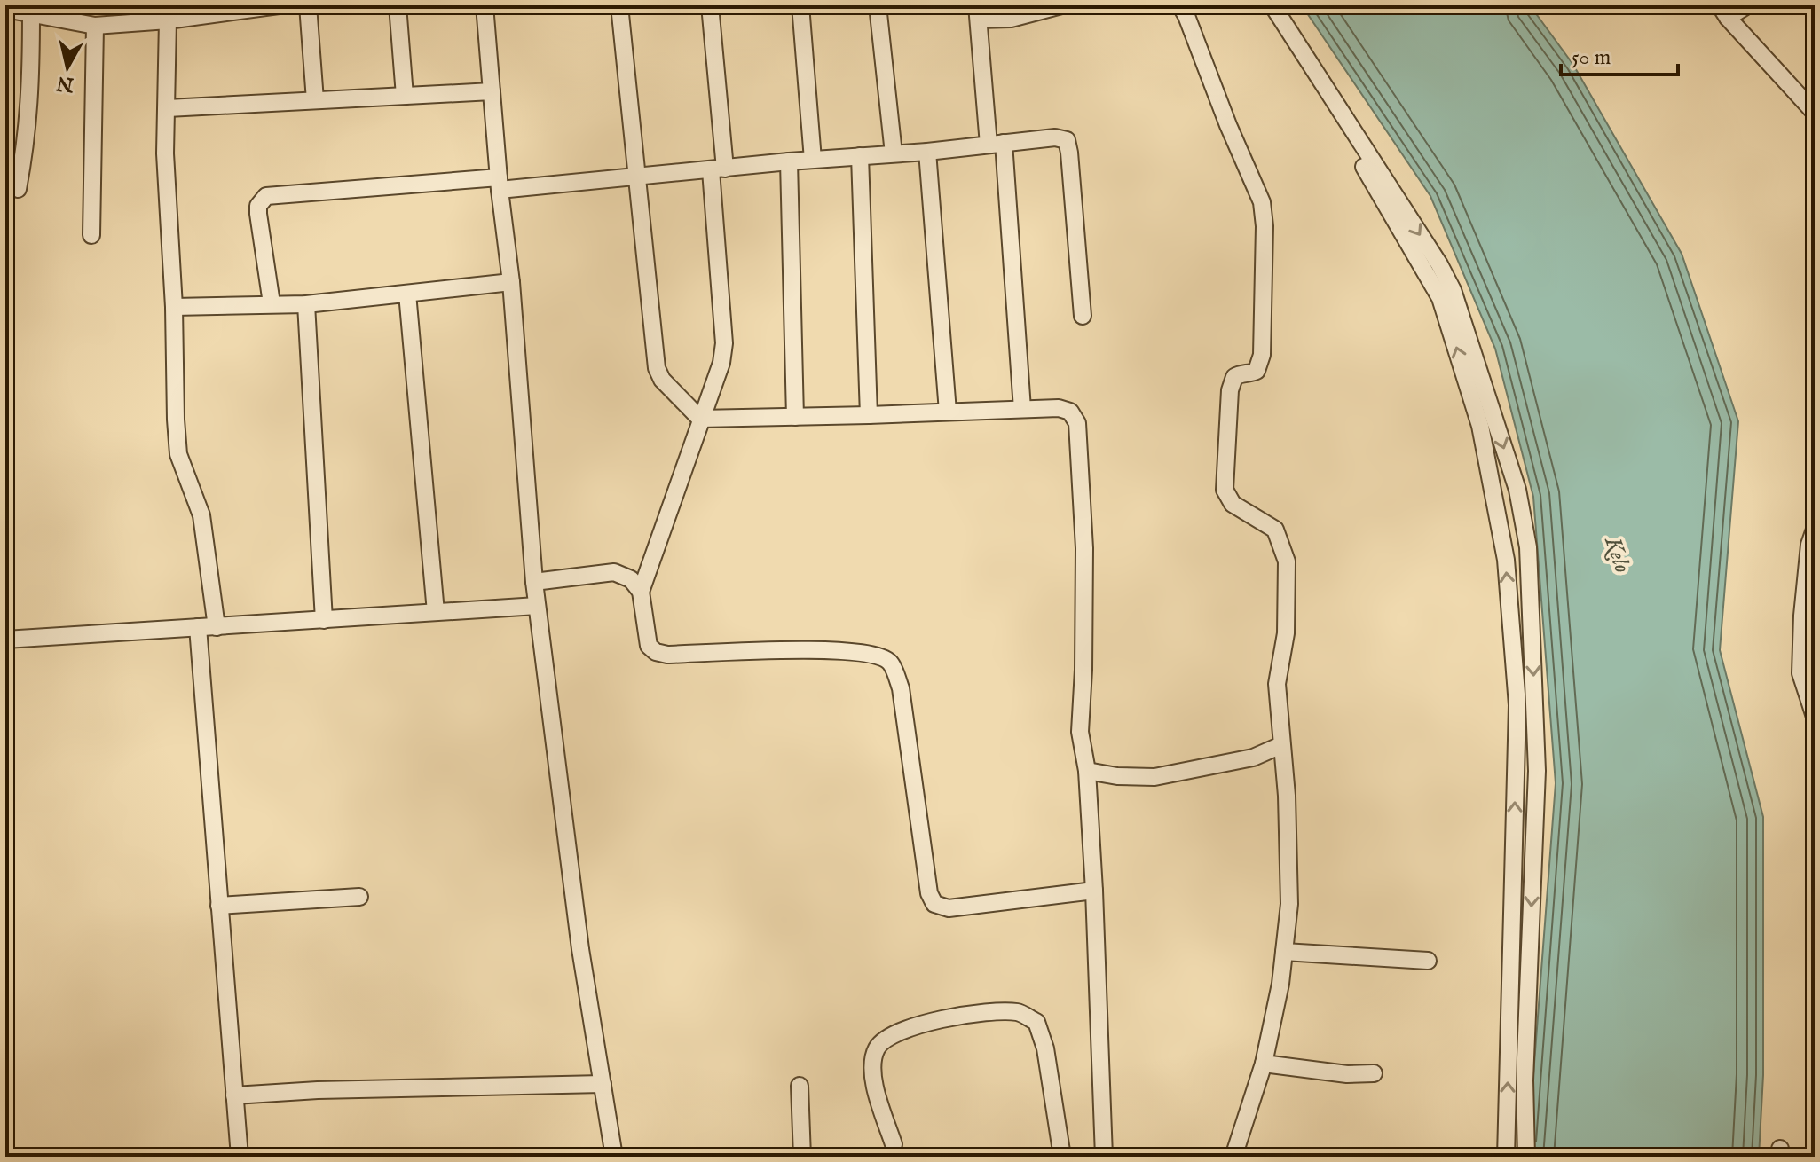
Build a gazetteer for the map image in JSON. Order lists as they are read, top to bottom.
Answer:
{
  "water": ["Kelo"],
  "scale_bar": "50 m",
  "north": "bottom"
}
